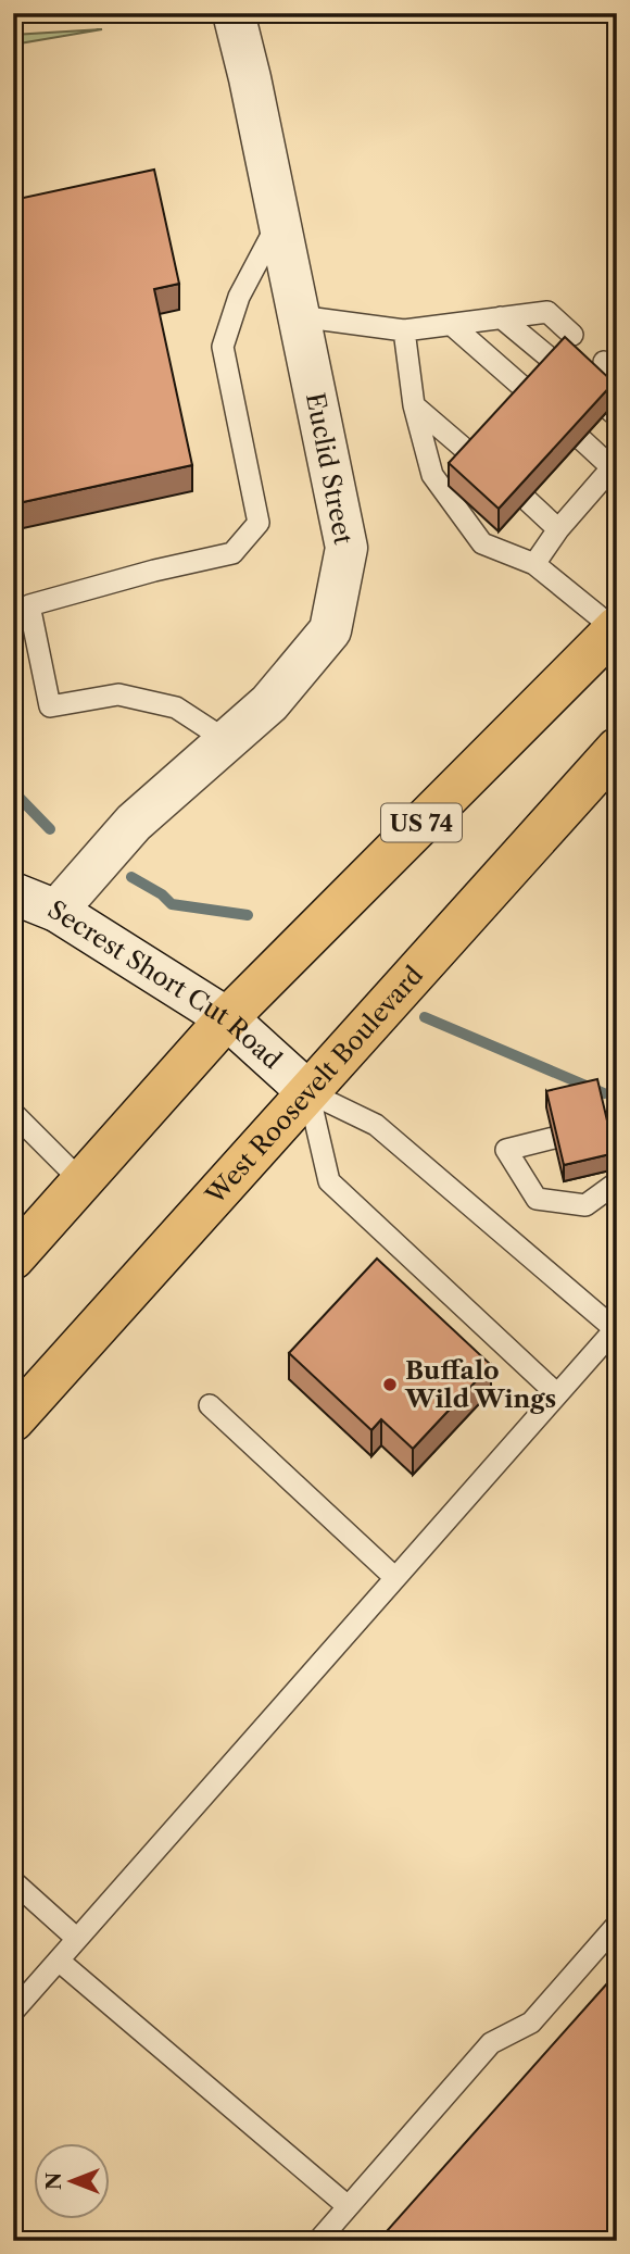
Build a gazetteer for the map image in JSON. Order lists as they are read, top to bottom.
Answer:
{
  "streets": {
    "highway": ["US 74", "West Roosevelt Boulevard"],
    "street": ["Euclid Street", "Secrest Short Cut Road"]
  },
  "crossings": [
    ["Euclid Street", "Secrest Short Cut Road"],
    ["US 74", "Secrest Short Cut Road"],
    ["Secrest Short Cut Road", "West Roosevelt Boulevard"]
  ],
  "places": ["Buffalo Wild Wings"],
  "north": "left"
}
